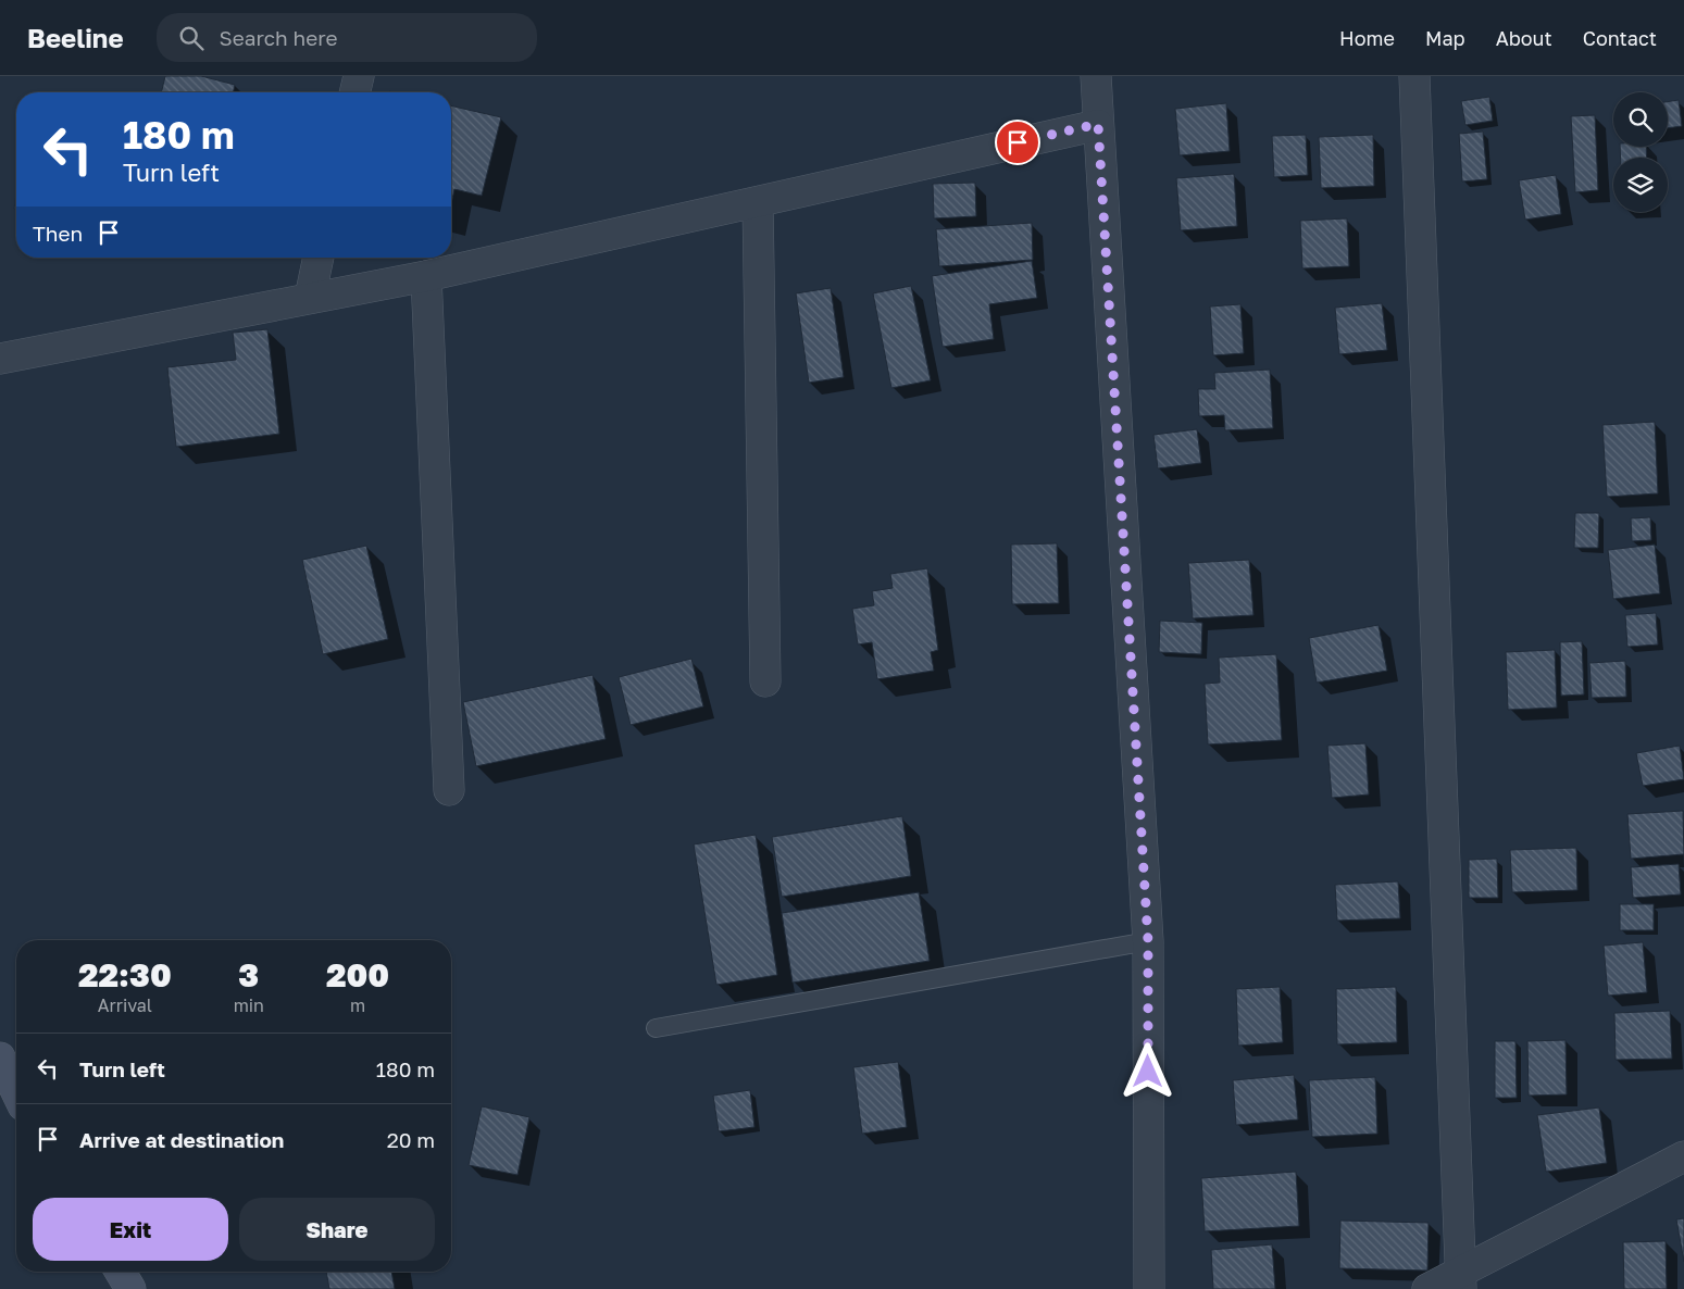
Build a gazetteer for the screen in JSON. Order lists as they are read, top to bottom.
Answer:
{
  "page": {
    "header": "Beeline",
    "search": "Search here",
    "nav": [
      "Home",
      "Map",
      "About",
      "Contact"
    ],
    "turn": ["180 m", "Turn left"],
    "then": "Then",
    "eta": [
      "22:30",
      "Arrival",
      "3",
      "min",
      "200",
      "m"
    ],
    "list": [
      {
        "name": "Turn left",
        "value": "180 m"
      },
      {
        "name": "Arrive at destination",
        "value": "20 m"
      }
    ],
    "buttons": ["Exit", "Share"]
  }
}
